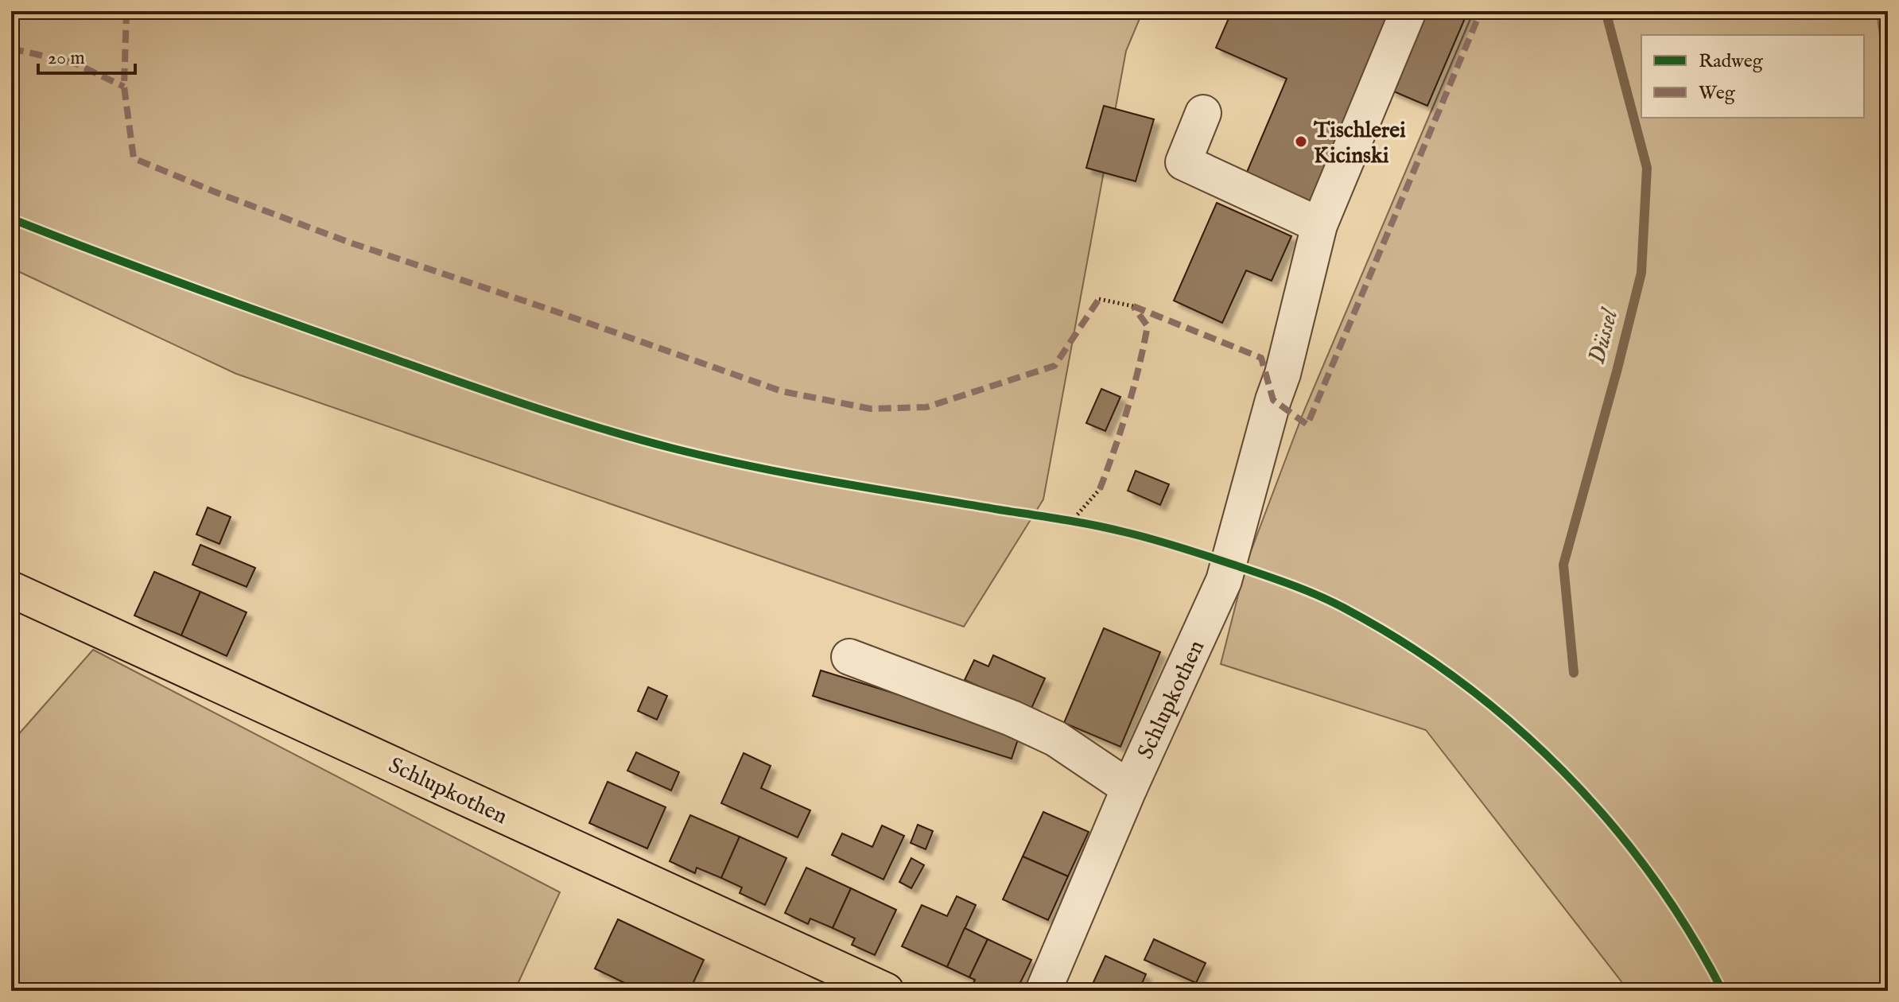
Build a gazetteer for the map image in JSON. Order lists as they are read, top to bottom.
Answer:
{
  "streets": {
    "main road": ["Schlupkothen"]
  },
  "water": ["Düssel"],
  "places": ["Tischlerei Kicinski"],
  "legend": ["Radweg", "Weg"],
  "scale_bar": "20 m"
}
